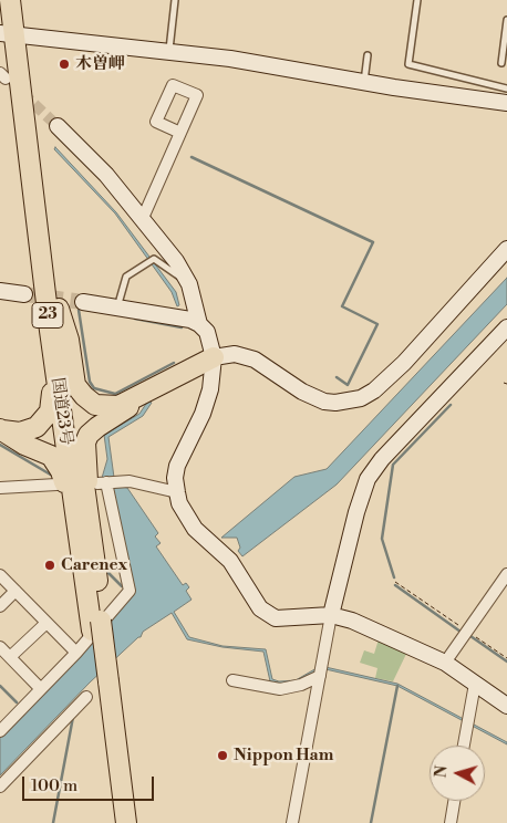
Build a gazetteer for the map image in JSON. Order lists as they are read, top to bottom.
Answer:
{
  "streets": {
    "highway": ["23", "国道23号"]
  },
  "crossings": [
    ["23", "国道23号"]
  ],
  "places": ["木曽岬", "Carenex", "Nippon Ham"],
  "scale_bar": "100 m",
  "north": "left"
}
